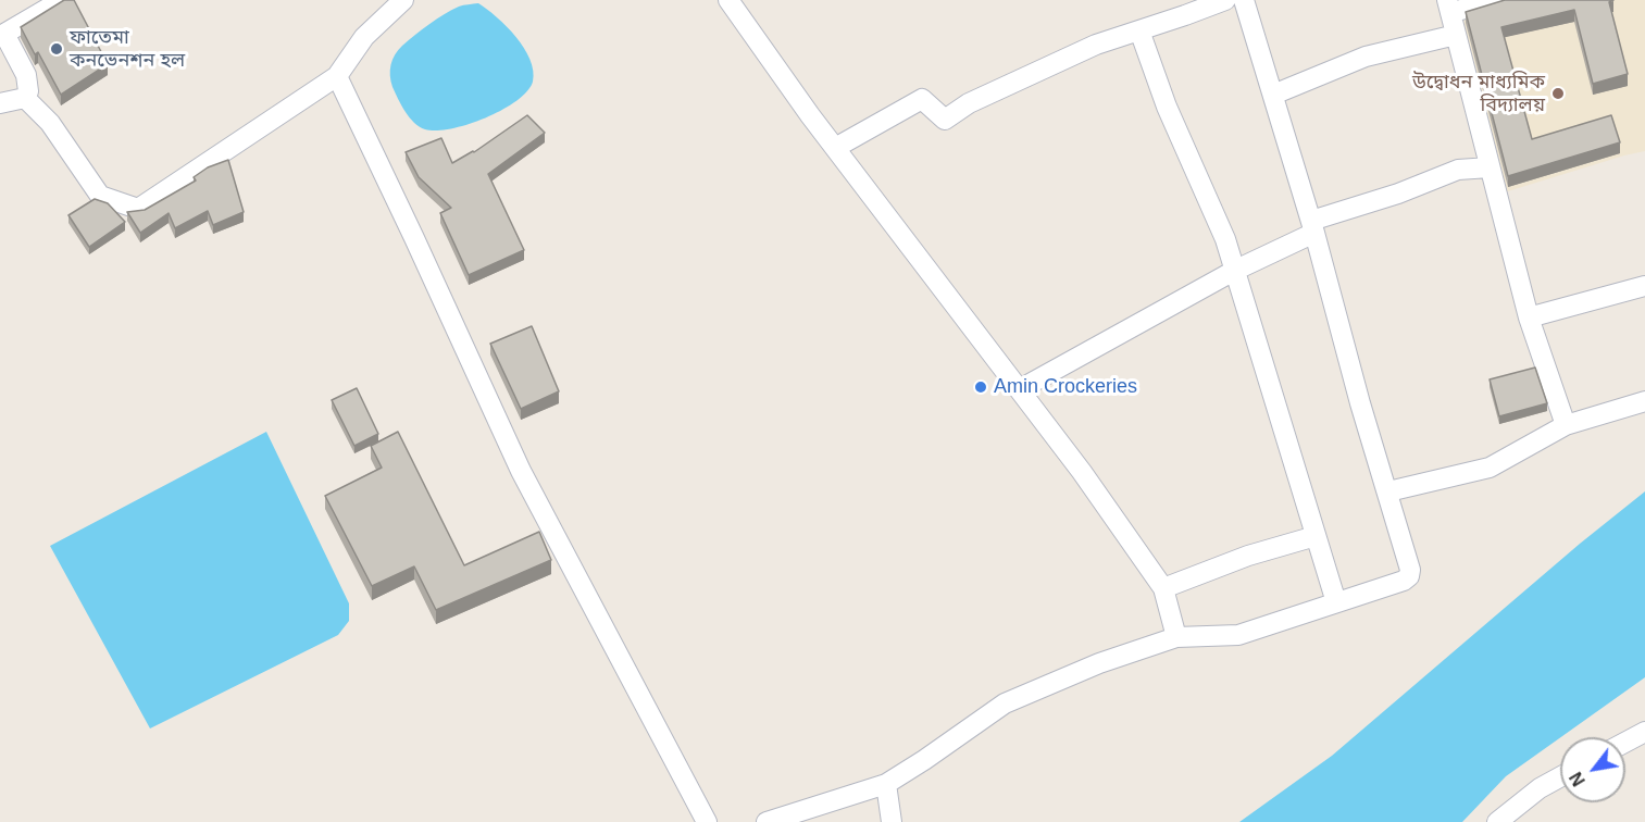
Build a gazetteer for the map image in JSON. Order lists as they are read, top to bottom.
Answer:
{
  "places": ["ফাতেমা কনভেনশন হল", "উদ্বোধন মাধ্যমিক বিদ্যালয়", "Amin Crockeries"],
  "north": "bottom left"
}
